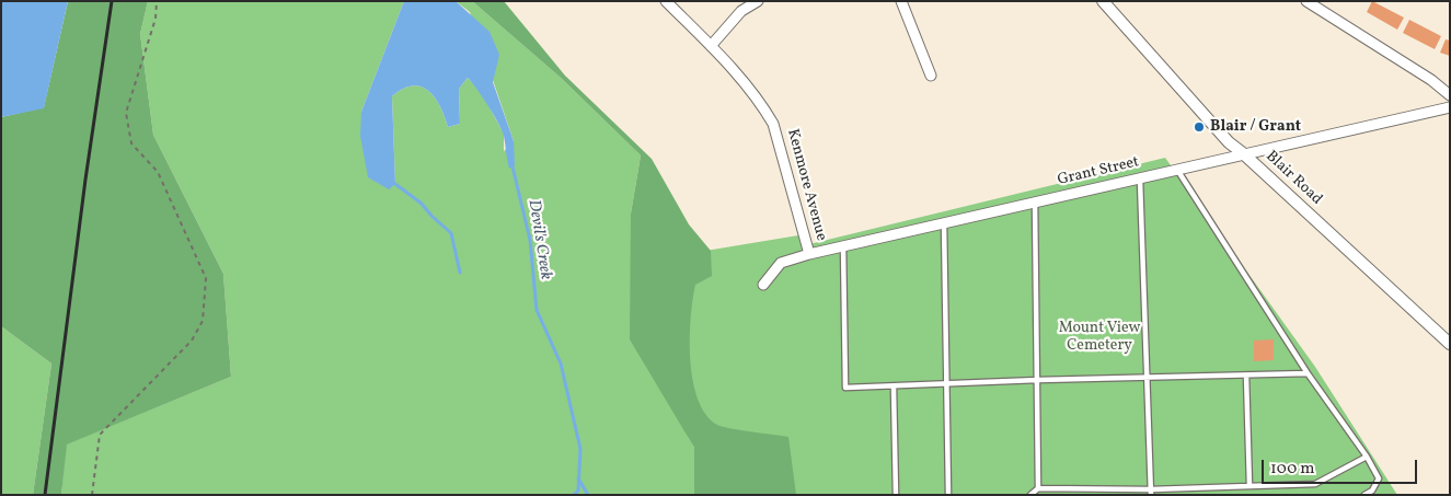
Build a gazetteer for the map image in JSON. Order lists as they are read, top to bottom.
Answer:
{
  "streets": {
    "street": ["Grant Street", "Blair Road", "Kenmore Avenue"]
  },
  "crossings": [
    ["Grant Street", "Blair Road"],
    ["Grant Street", "Kenmore Avenue"]
  ],
  "water": ["Devil's Creek"],
  "parks": ["Mount View Cemetery"],
  "places": ["Blair / Grant"],
  "scale_bar": "100 m"
}
